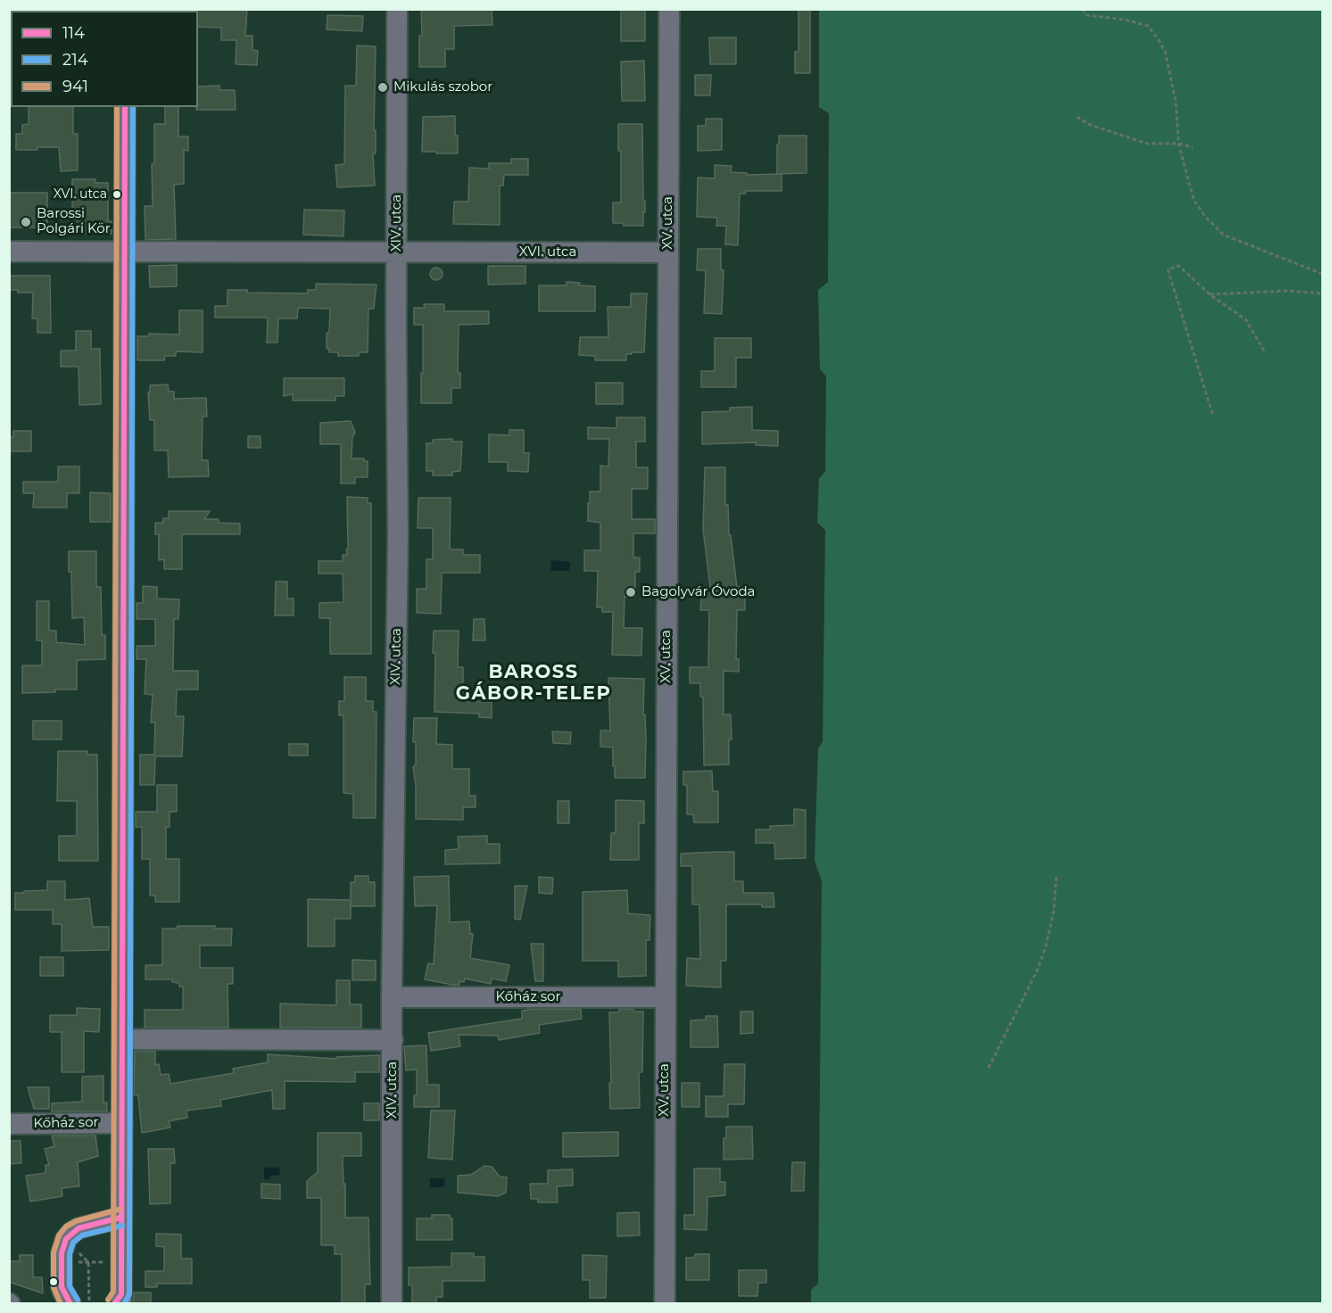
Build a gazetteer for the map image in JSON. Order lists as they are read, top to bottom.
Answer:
{
  "streets": {
    "street": [
      "XIV. utca",
      "XV. utca",
      "XVI. utca",
      "Kőház sor"
    ]
  },
  "crossings": [
    ["XIV. utca", "XVI. utca"],
    ["XIV. utca", "Kőház sor"],
    ["XV. utca", "XVI. utca"],
    ["XV. utca", "Kőház sor"]
  ],
  "districts": ["BAROSS GÁBOR-TELEP"],
  "places": [
    "Mikulás szobor",
    "XVI. utca",
    "Barossi Polgári Kör",
    "Bagolyvár Óvoda"
  ],
  "lines": ["transit line 114", "transit line 214", "transit line 941"],
  "legend": ["114", "214", "941"]
}
